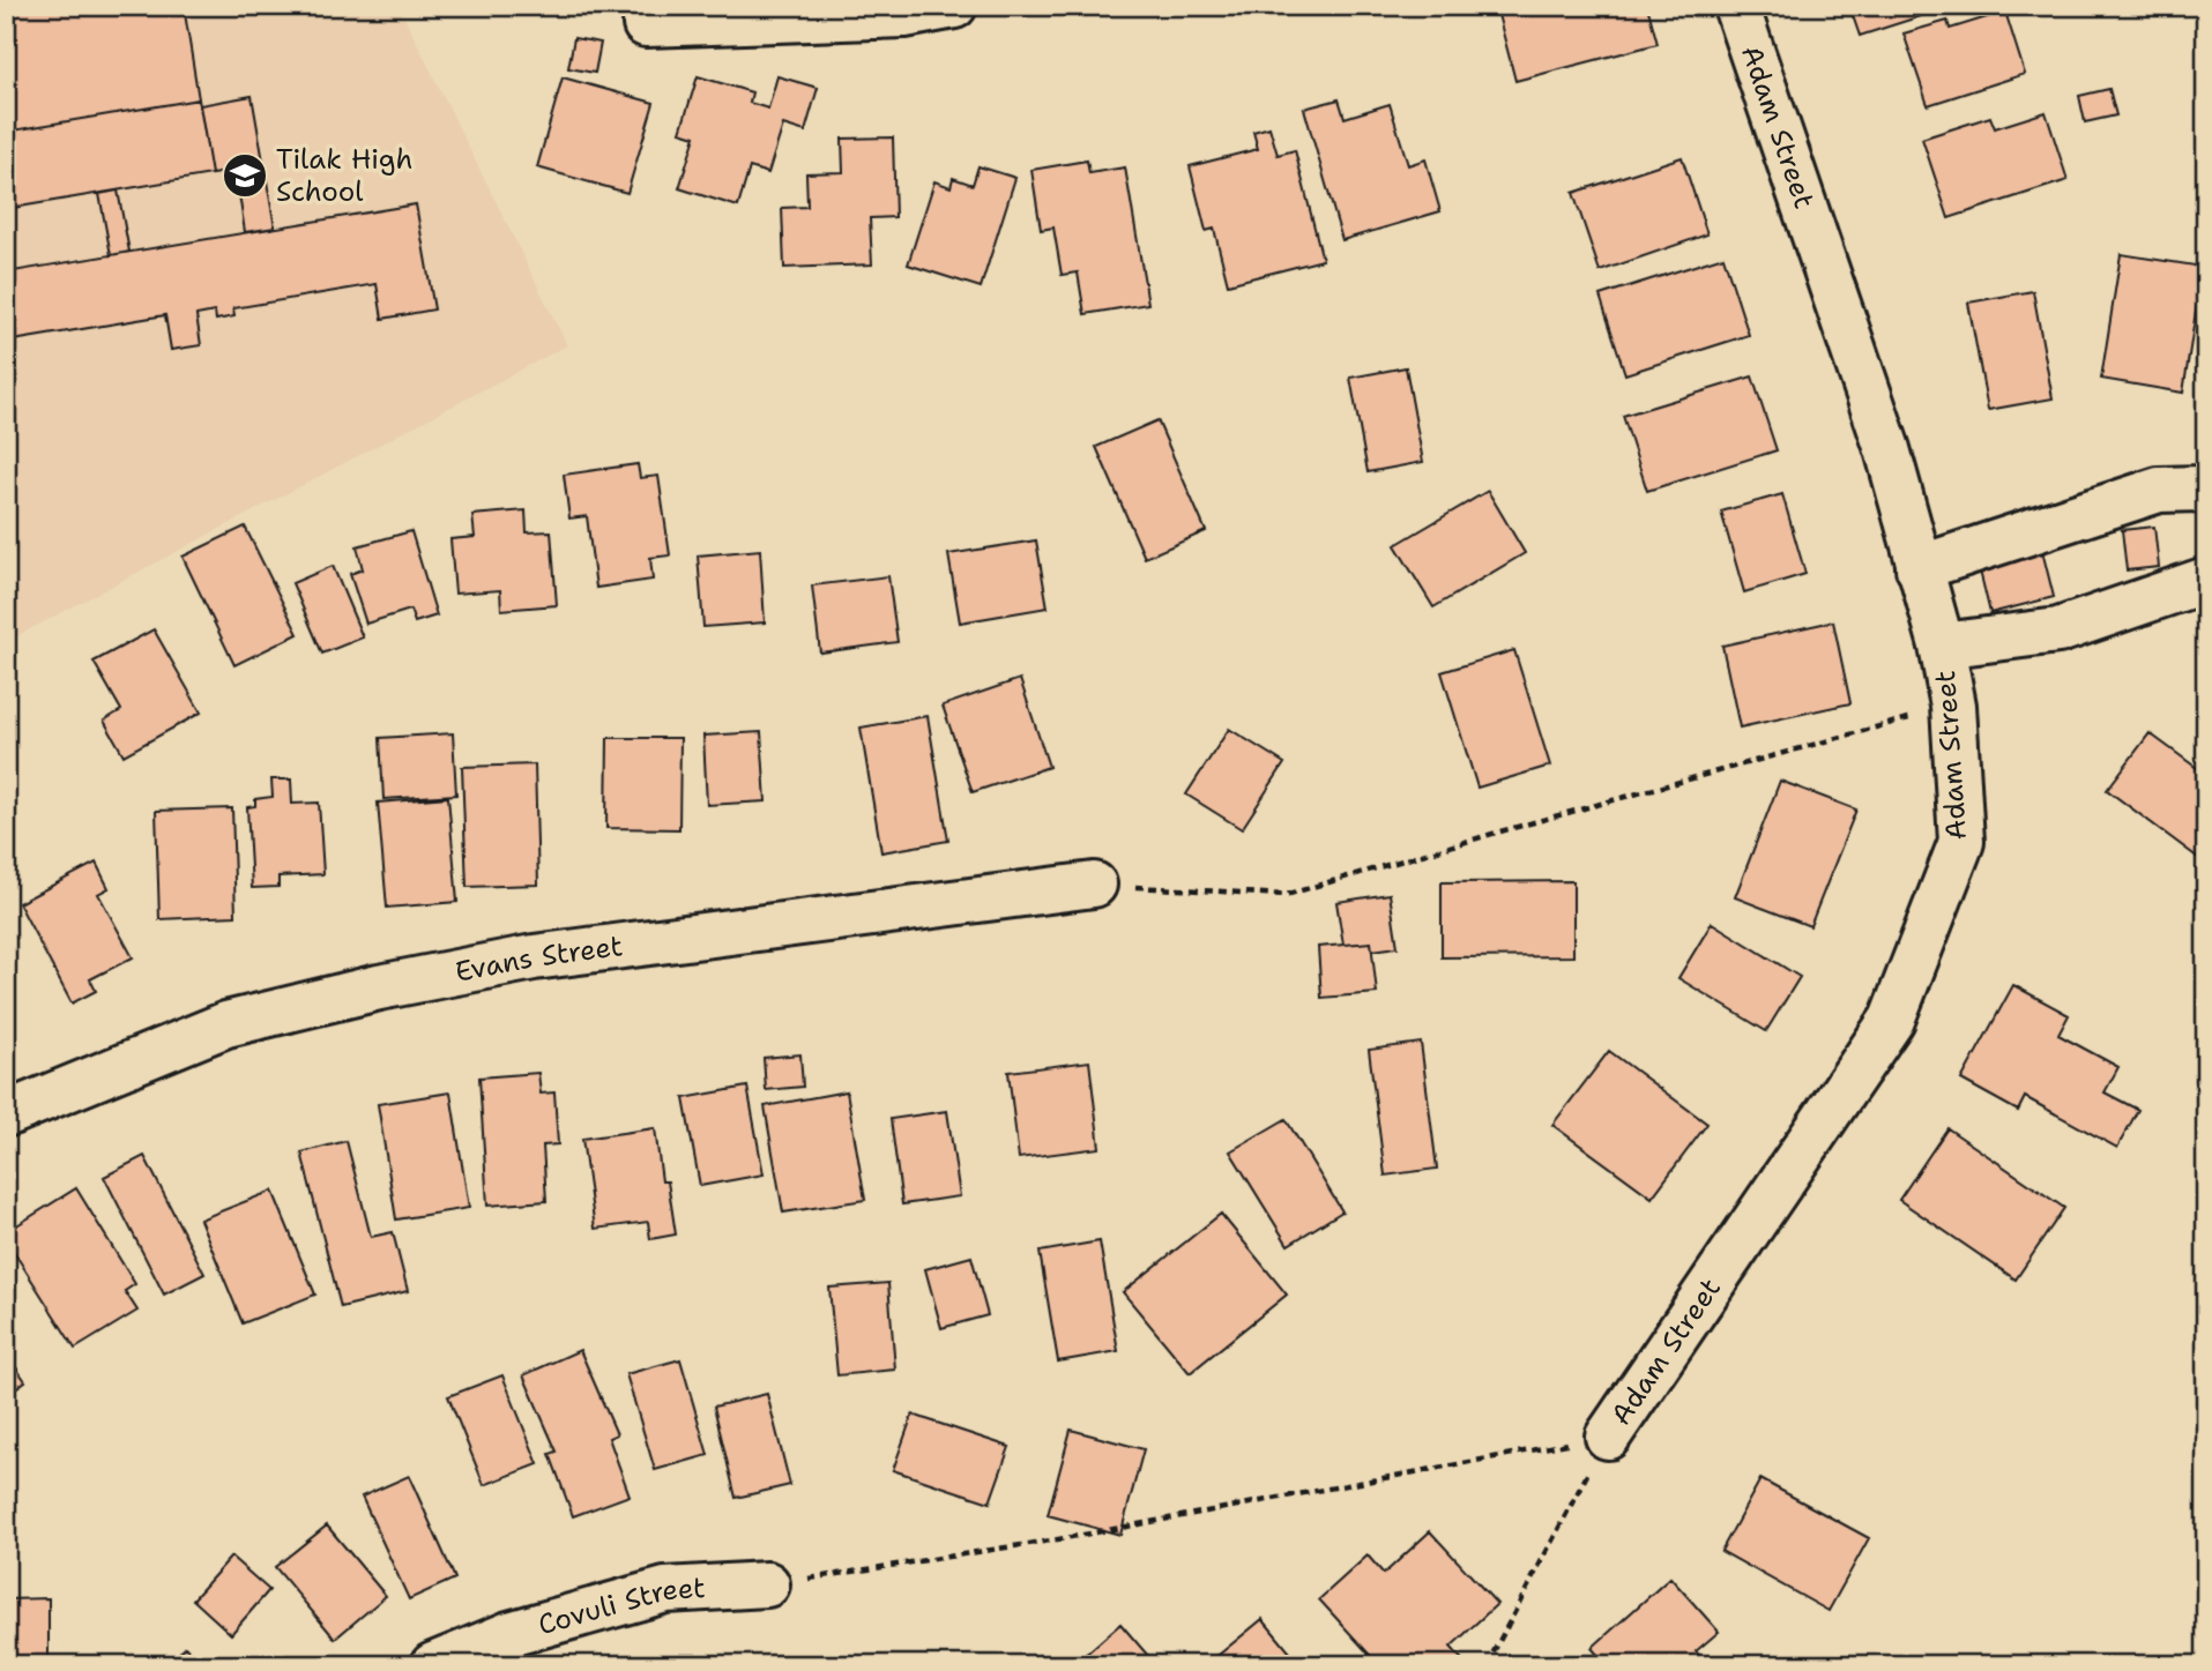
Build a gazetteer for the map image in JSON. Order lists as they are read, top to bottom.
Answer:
{
  "streets": {
    "street": ["Adam Street", "Evans Street", "Covuli Street"]
  },
  "places": {
    "school or university": ["Tilak High School"]
  }
}
